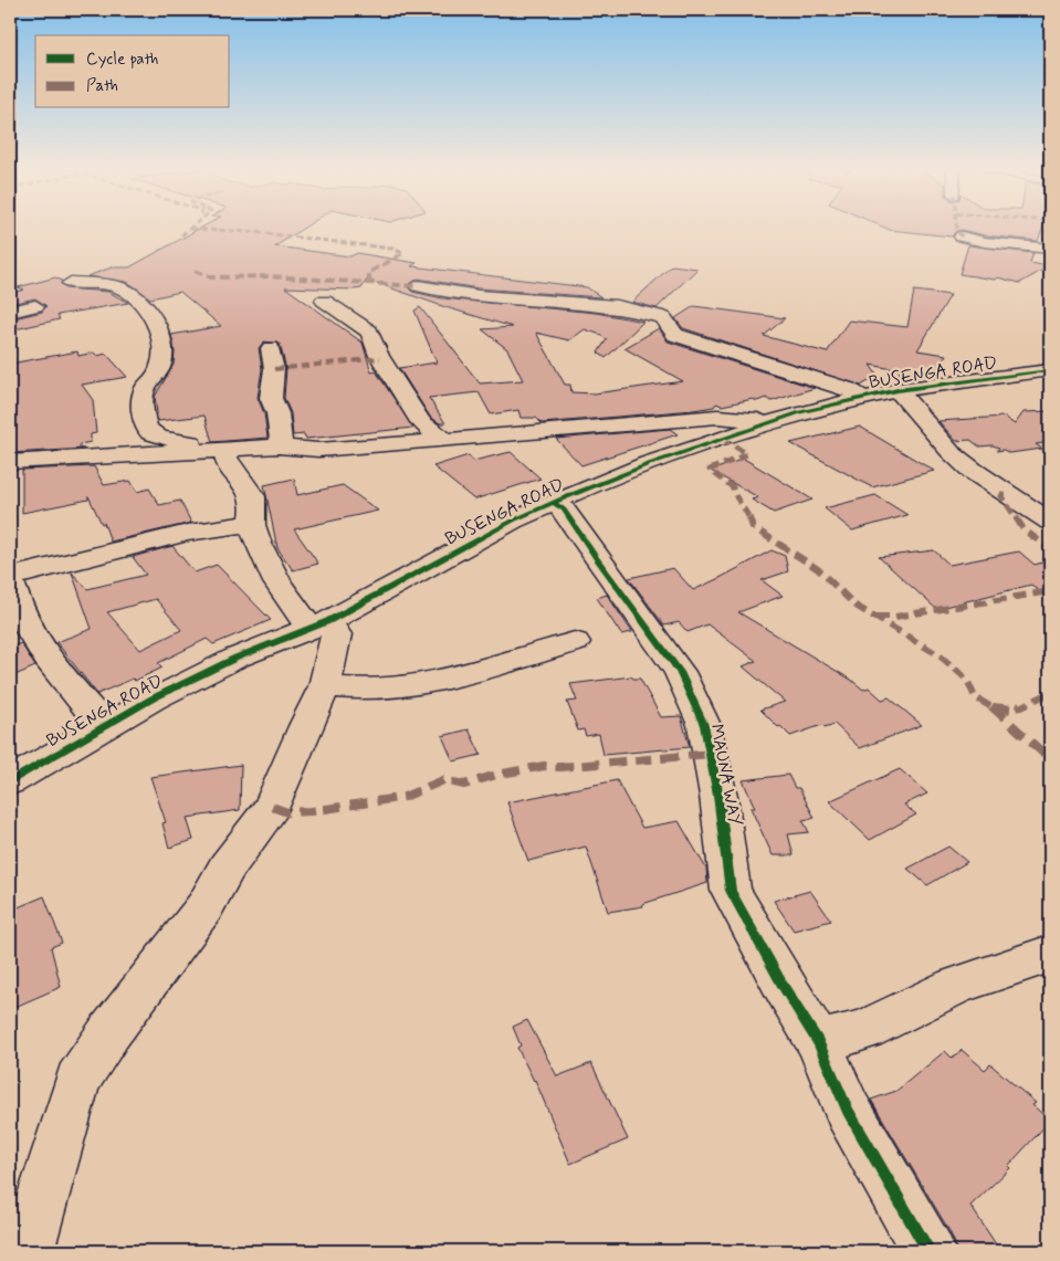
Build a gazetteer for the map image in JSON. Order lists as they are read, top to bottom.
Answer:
{
  "streets": {
    "street": ["BUSENGA ROAD", "MAUNA WAY"]
  },
  "crossings": [
    ["BUSENGA ROAD", "MAUNA WAY"]
  ],
  "legend": ["Cycle path", "Path"]
}
